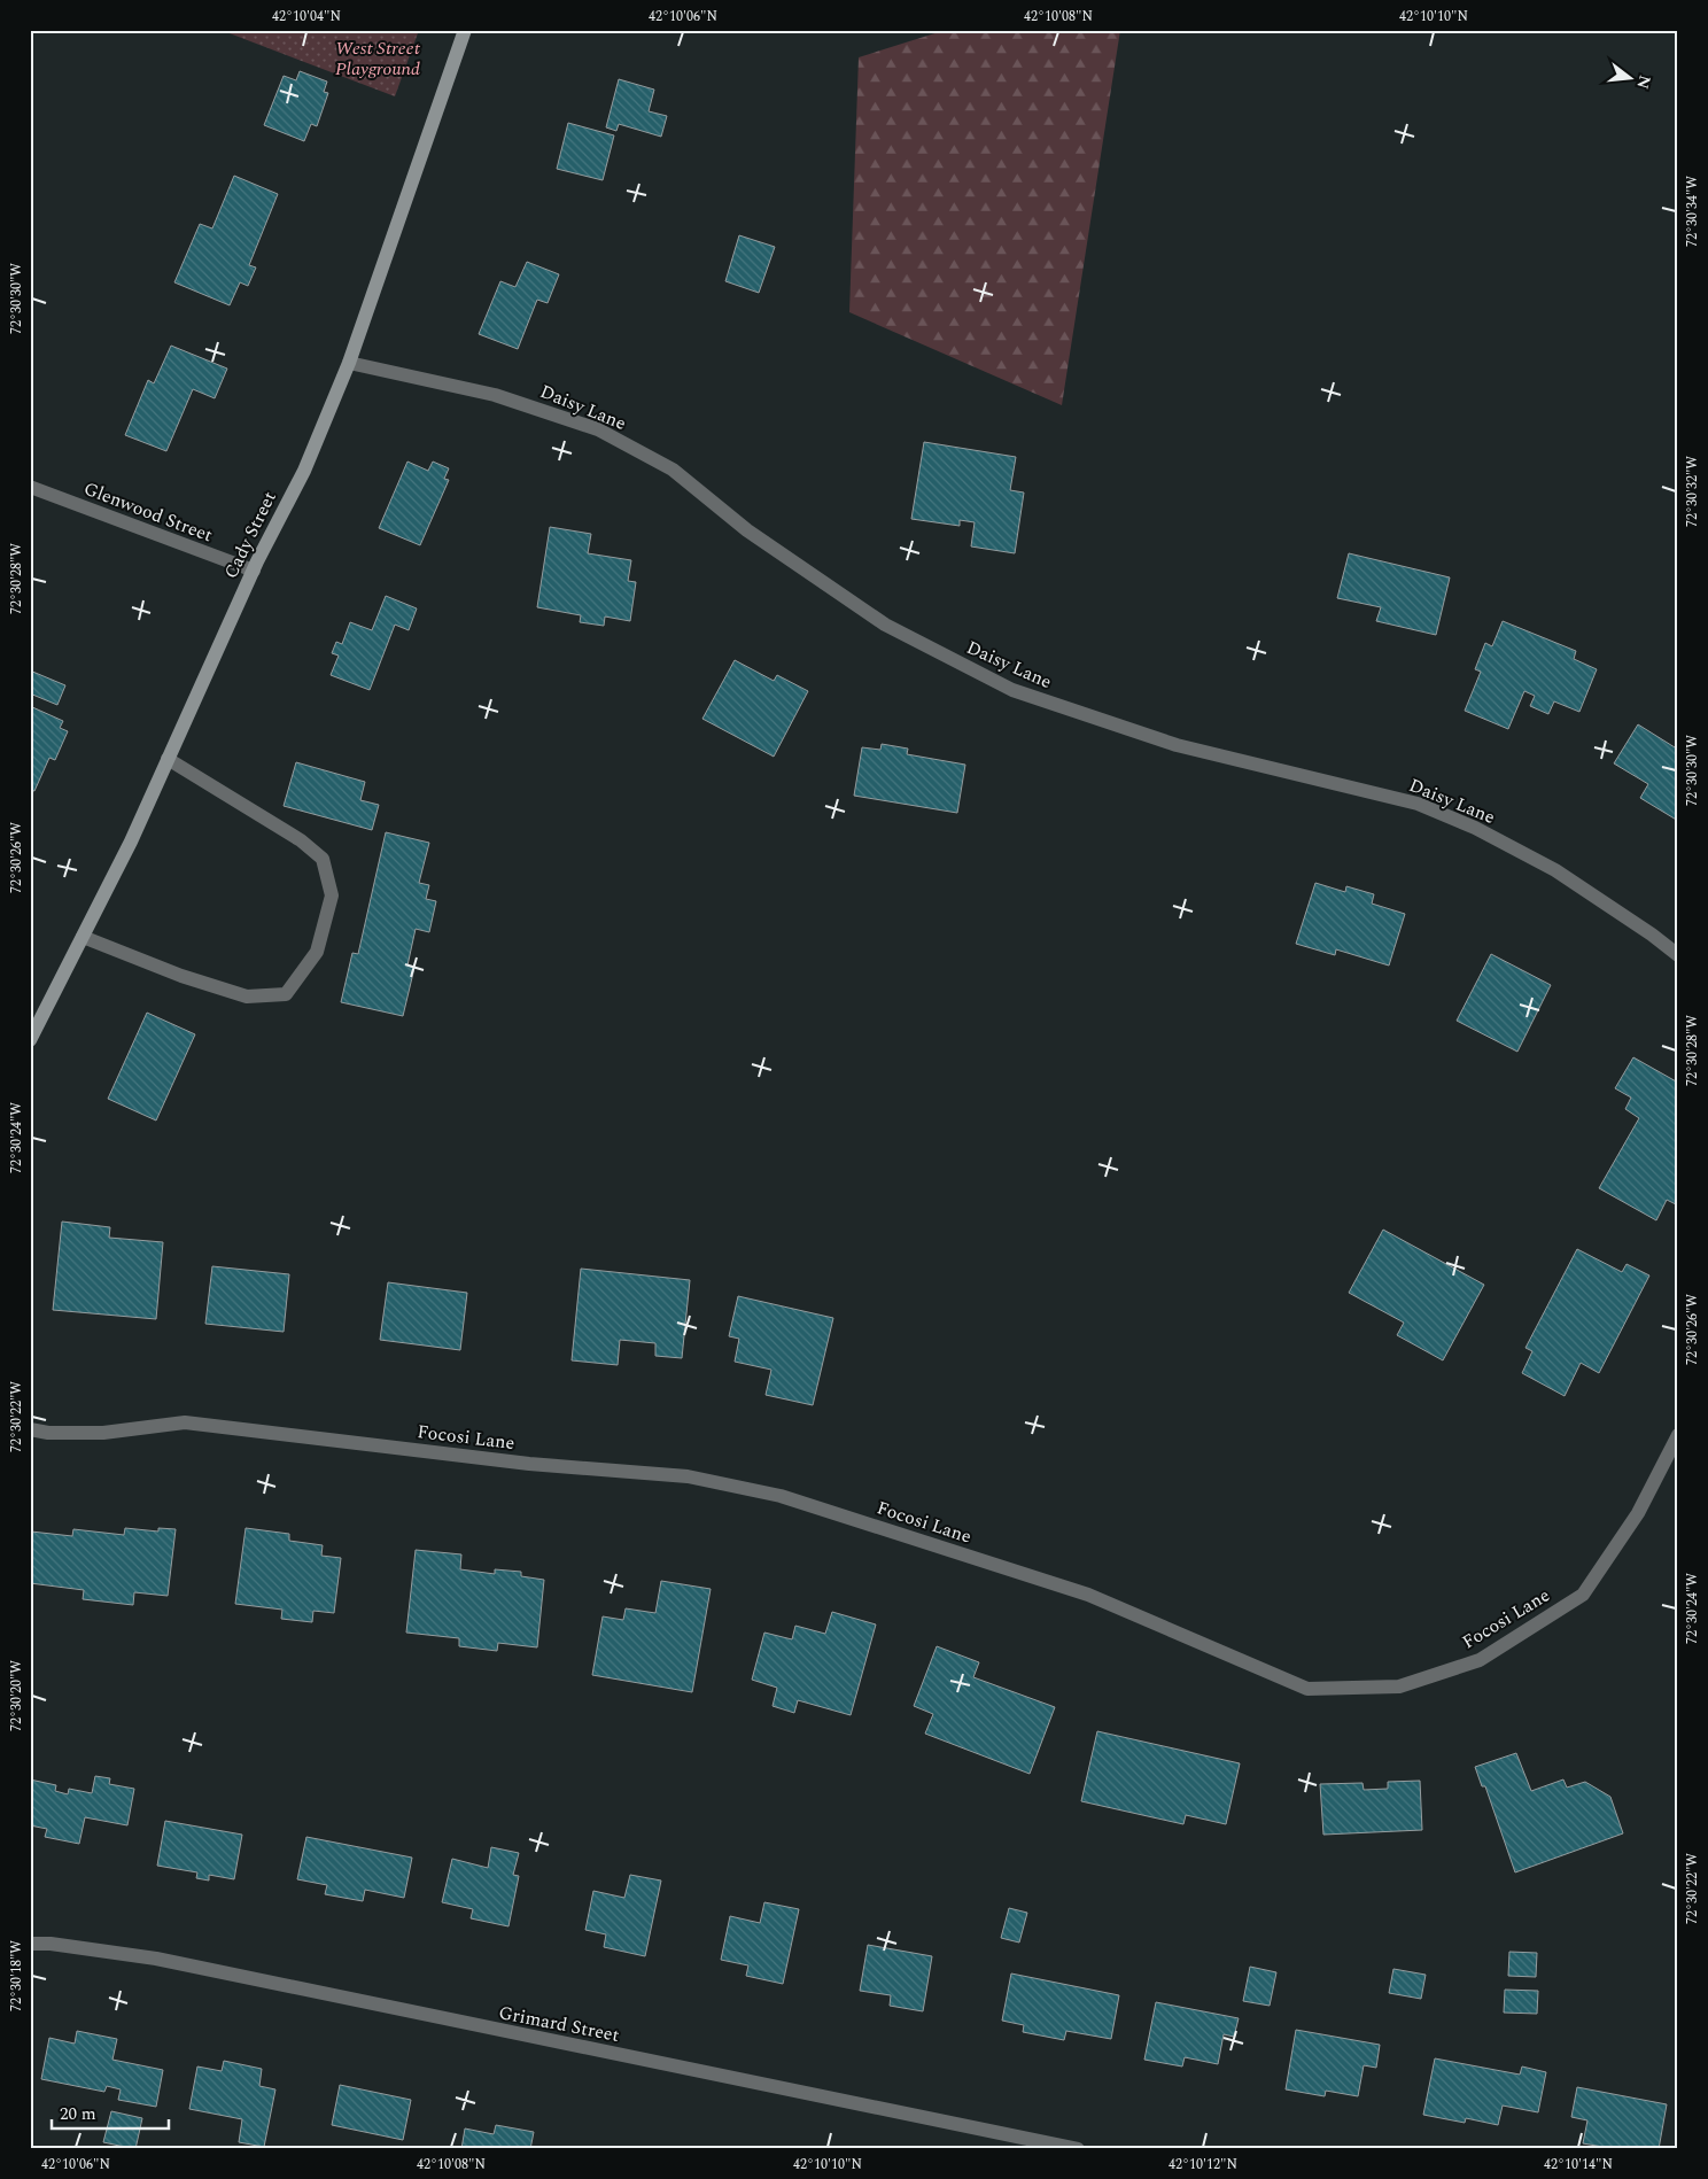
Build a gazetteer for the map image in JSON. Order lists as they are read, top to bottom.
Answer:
{
  "streets": {
    "street": [
      "Daisy Lane",
      "Glenwood Street",
      "Cady Street",
      "Focosi Lane",
      "Grimard Street"
    ]
  },
  "crossings": [
    ["Daisy Lane", "Cady Street"],
    ["Glenwood Street", "Cady Street"]
  ],
  "parks": ["West Street Playground"],
  "scale_bar": "20 m",
  "north": "right",
  "coordinates": [
    "42°10'04\"N",
    "42°10'06\"N",
    "42°10'08\"N",
    "42°10'10\"N",
    "72°30'34\"W",
    "72°30'30\"W",
    "72°30'32\"W",
    "72°30'28\"W",
    "72°30'26\"W",
    "72°30'24\"W",
    "72°30'22\"W",
    "72°30'20\"W",
    "72°30'18\"W",
    "42°10'12\"N",
    "42°10'14\"N"
  ]
}
